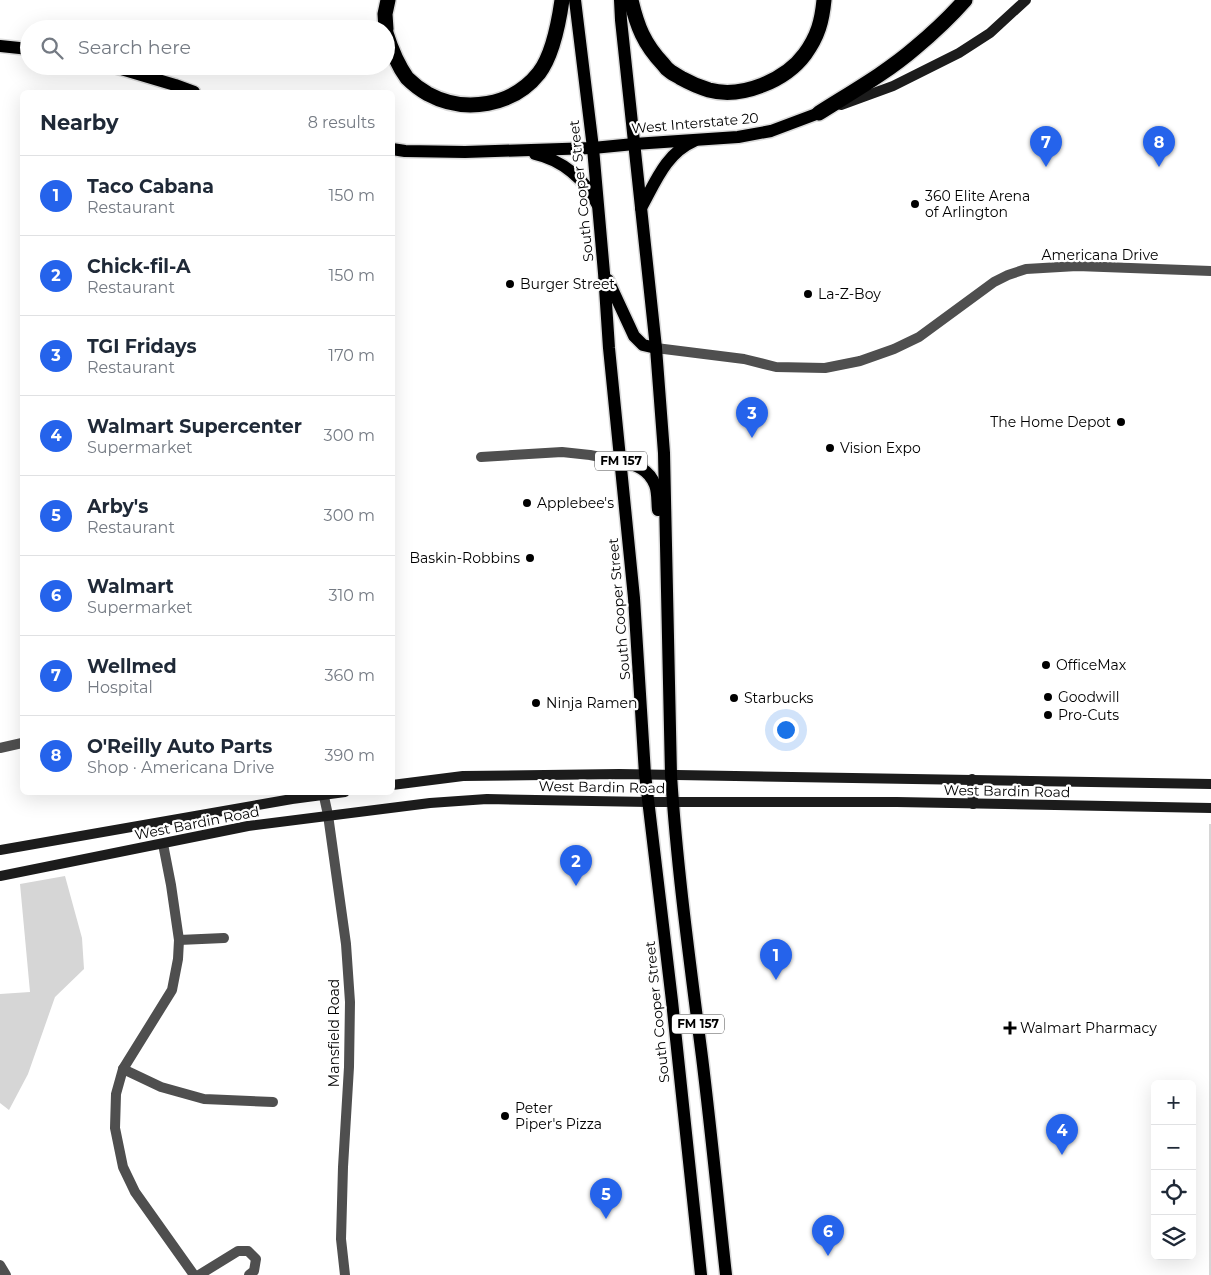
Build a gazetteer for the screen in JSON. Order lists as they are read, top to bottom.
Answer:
{
  "streets": {
    "main road": [
      "West Interstate 20",
      "South Cooper Street",
      "FM 157",
      "West Bardin Road"
    ],
    "street": ["Americana Drive", "Mansfield Road"]
  },
  "crossings": [
    ["West Interstate 20", "South Cooper Street"],
    ["West Interstate 20", "FM 157"],
    ["South Cooper Street", "West Bardin Road"],
    ["Americana Drive", "FM 157"],
    ["FM 157", "West Bardin Road"],
    ["West Bardin Road", "Mansfield Road"]
  ],
  "places": {
    "other": [
      "360 Elite Arena of Arlington",
      "Burger Street",
      "La-Z-Boy",
      "The Home Depot",
      "Vision Expo",
      "Applebee's",
      "Baskin-Robbins",
      "OfficeMax",
      "Goodwill",
      "Starbucks",
      "Ninja Ramen",
      "Pro-Cuts",
      "Peter Piper's Pizza"
    ],
    "health": ["Walmart Pharmacy"]
  },
  "page": {
    "search": "Search here",
    "heading": ["Nearby", "8 results"],
    "pins": [
      "7",
      "8",
      "3",
      "2",
      "1",
      "4",
      "5",
      "6"
    ],
    "list": [
      {
        "mark": "1",
        "name": "Taco Cabana",
        "note": "Restaurant",
        "value": "150 m"
      },
      {
        "mark": "2",
        "name": "Chick-fil-A",
        "note": "Restaurant",
        "value": "150 m"
      },
      {
        "mark": "3",
        "name": "TGI Fridays",
        "note": "Restaurant",
        "value": "170 m"
      },
      {
        "mark": "4",
        "name": "Walmart Supercenter",
        "note": "Supermarket",
        "value": "300 m"
      },
      {
        "mark": "5",
        "name": "Arby's",
        "note": "Restaurant",
        "value": "300 m"
      },
      {
        "mark": "6",
        "name": "Walmart",
        "note": "Supermarket",
        "value": "310 m"
      },
      {
        "mark": "7",
        "name": "Wellmed",
        "note": "Hospital",
        "value": "360 m"
      },
      {
        "mark": "8",
        "name": "O'Reilly Auto Parts",
        "note": "Shop · Americana Drive",
        "value": "390 m"
      }
    ],
    "map_buttons": ["+", "−"]
  }
}
